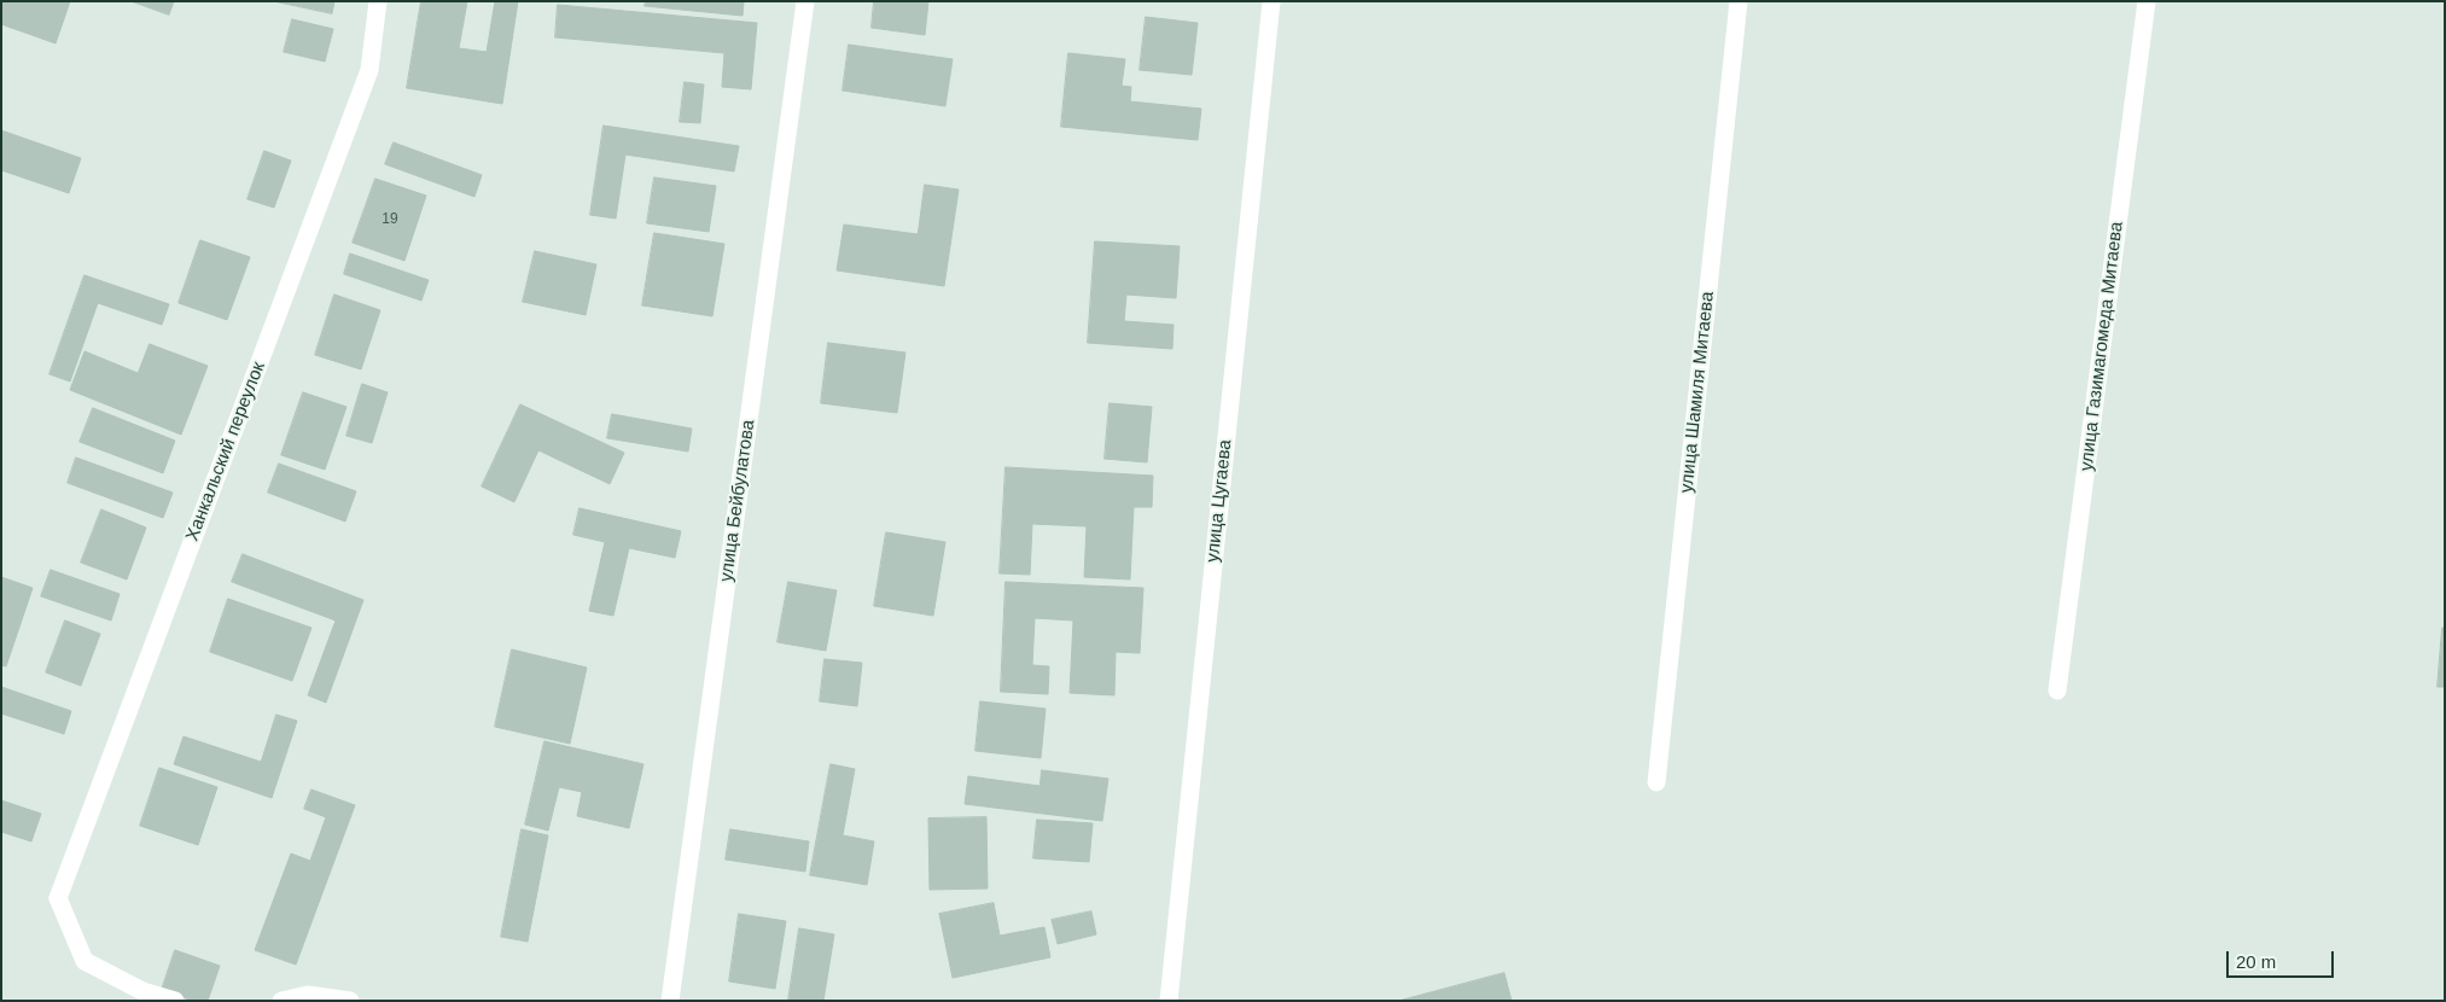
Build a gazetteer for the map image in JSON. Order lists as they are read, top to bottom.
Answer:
{
  "streets": {
    "street": [
      "улица Газимагомеда Митаева",
      "улица Шамиля Митаева",
      "Ханкальский переулок",
      "улица Бейбулатова",
      "улица Цугаева"
    ]
  },
  "house_numbers": ["19"],
  "scale_bar": "20 m"
}
